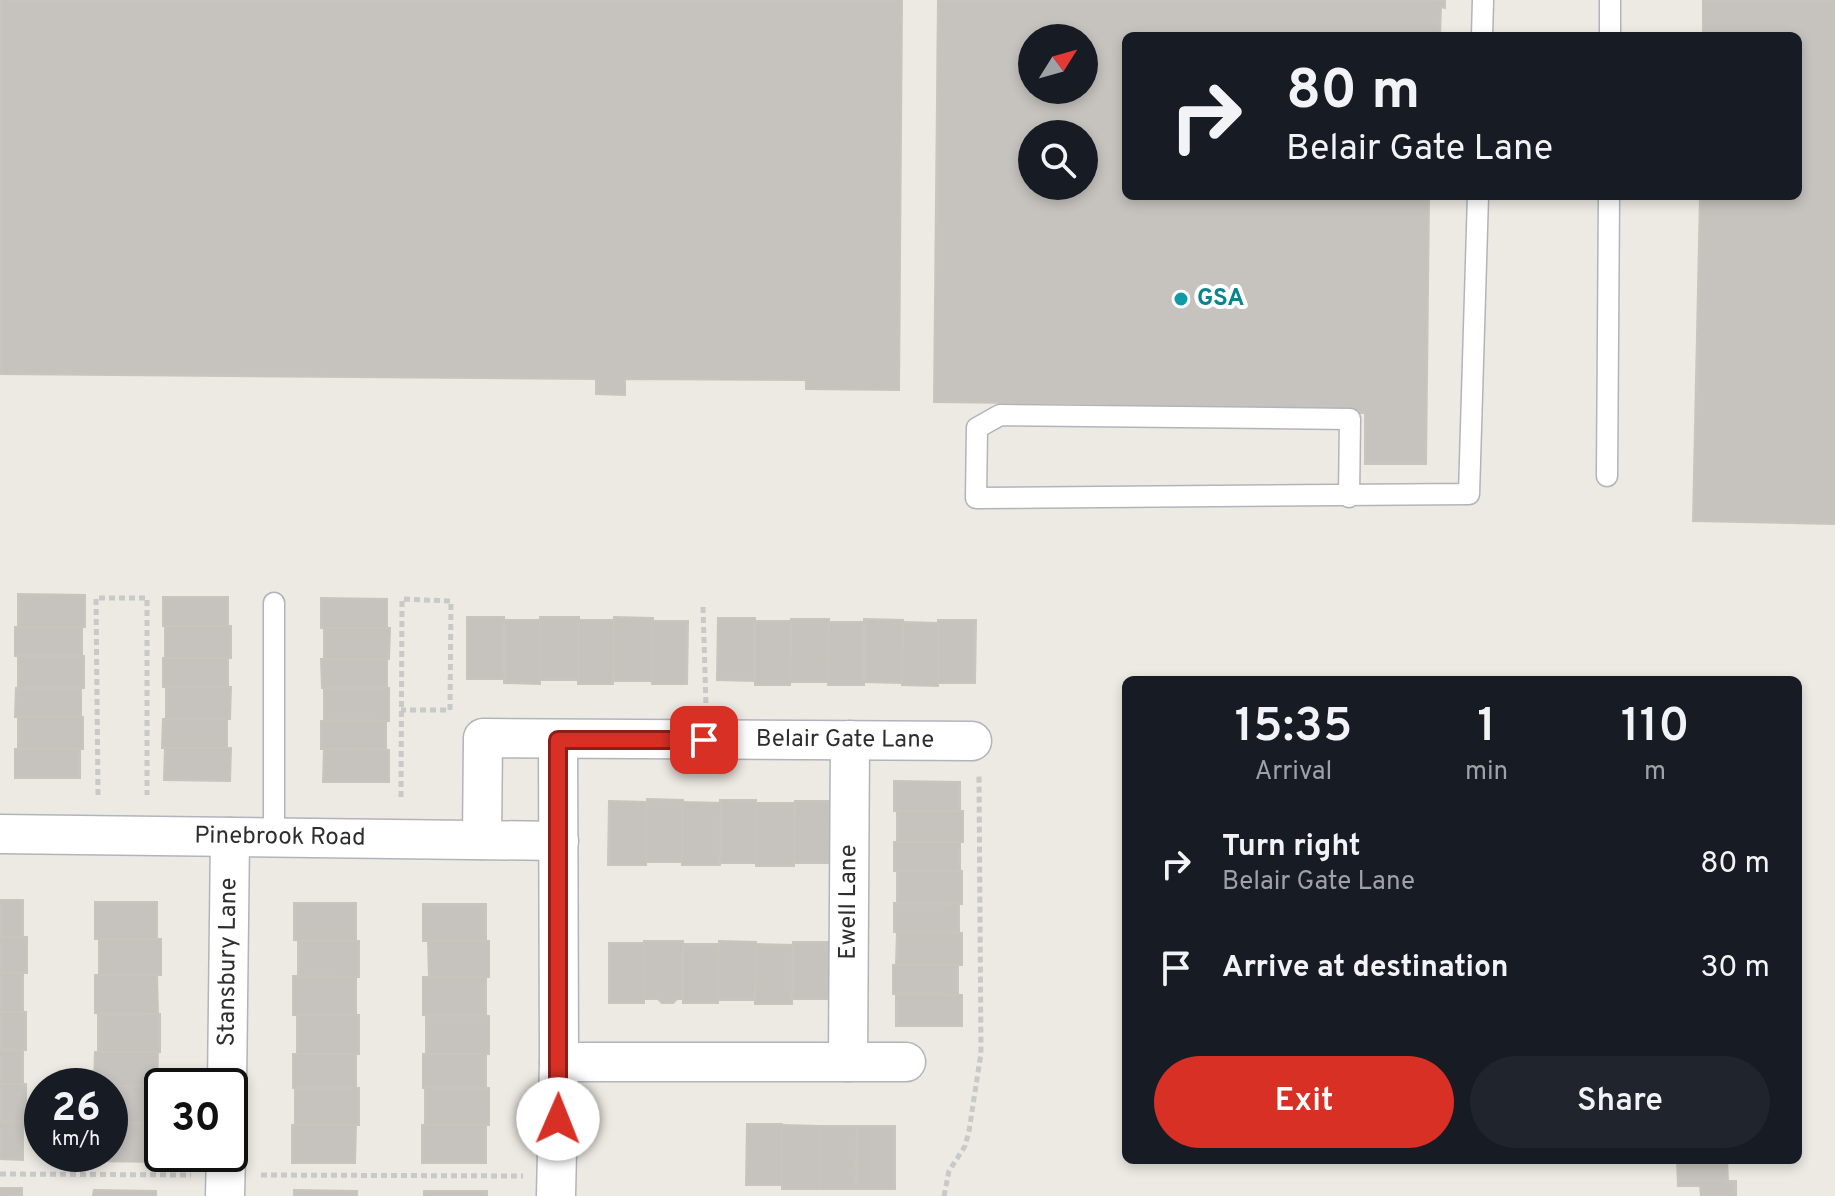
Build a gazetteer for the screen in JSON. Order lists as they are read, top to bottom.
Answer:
{
  "streets": {
    "street": [
      "Belair Gate Lane",
      "Pinebrook Road",
      "Ewell Lane",
      "Stansbury Lane"
    ]
  },
  "crossings": [
    ["Belair Gate Lane", "Pinebrook Road"],
    ["Belair Gate Lane", "Ewell Lane"],
    ["Pinebrook Road", "Stansbury Lane"]
  ],
  "places": ["GSA"],
  "north": "top right",
  "page": {
    "turn": ["80 m", "Belair Gate Lane"],
    "eta": [
      "15:35",
      "Arrival",
      "1",
      "min",
      "110",
      "m"
    ],
    "list": [
      {
        "name": "Turn right",
        "note": "Belair Gate Lane",
        "value": "80 m"
      },
      {
        "name": "Arrive at destination",
        "value": "30 m"
      }
    ],
    "buttons": ["Exit", "Share"],
    "speed": "26 km/h",
    "limit": "30"
  }
}
